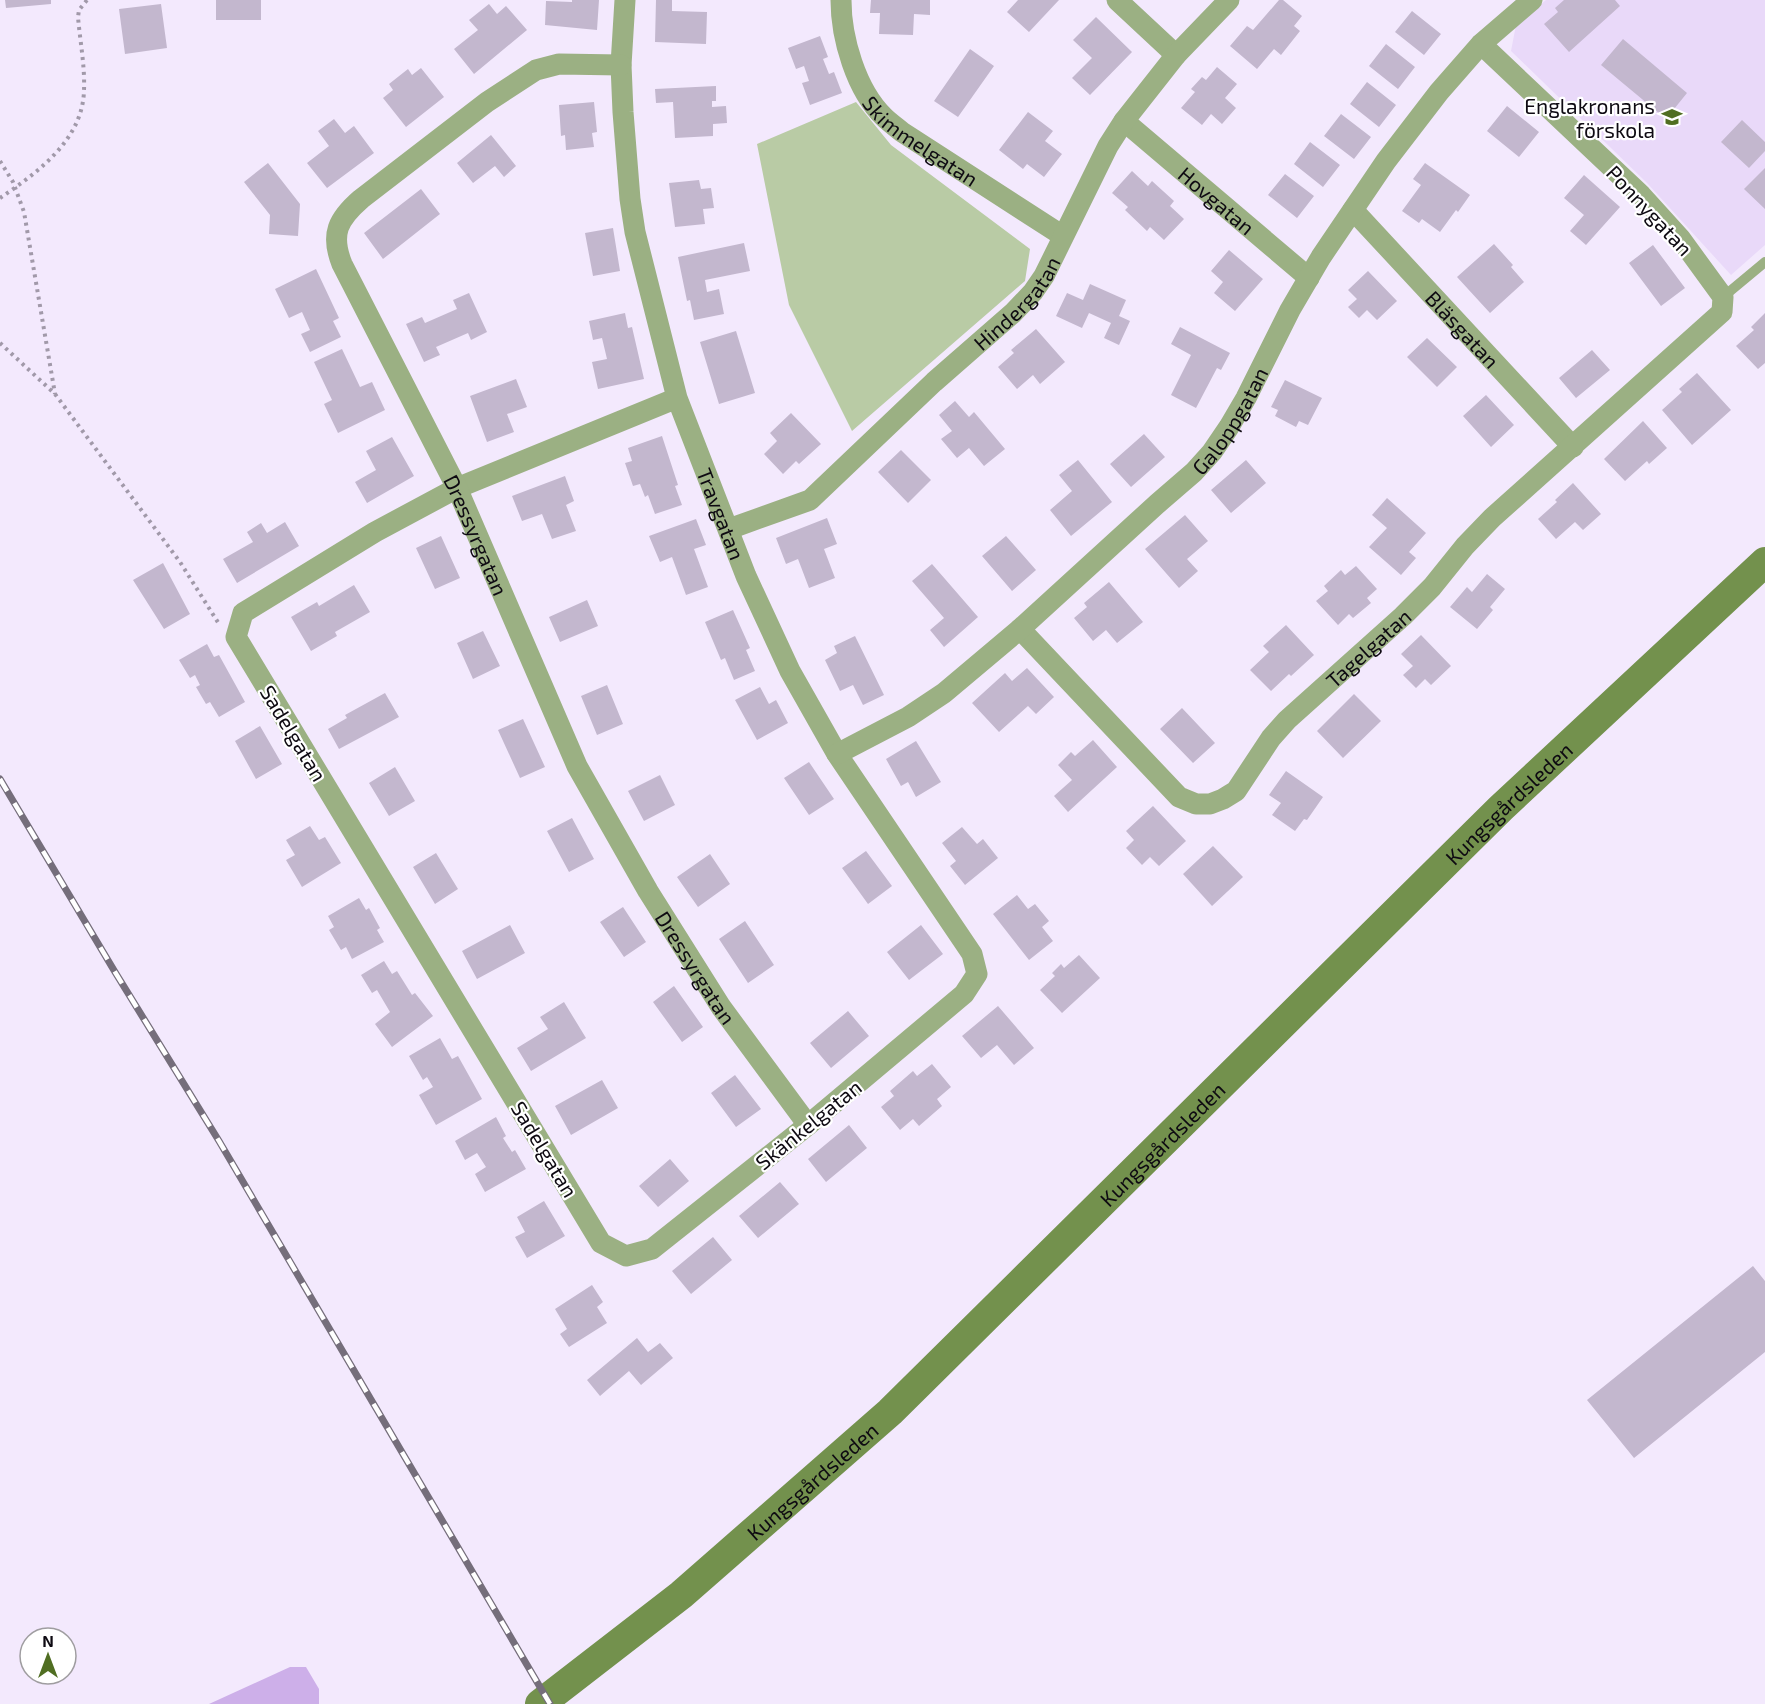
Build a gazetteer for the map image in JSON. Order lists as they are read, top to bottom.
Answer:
{
  "streets": {
    "main road": ["Kungsgårdsleden"],
    "street": [
      "Skimmelgatan",
      "Hovgatan",
      "Ponnygatan",
      "Hindergatan",
      "Bläsgatan",
      "Galoppgatan",
      "Travgatan",
      "Dressyrgatan",
      "Tagelgatan",
      "Sadelgatan",
      "Skänkelgatan"
    ]
  },
  "crossings": [
    ["Skimmelgatan", "Hindergatan"],
    ["Hovgatan", "Hindergatan"],
    ["Hovgatan", "Galoppgatan"],
    ["Ponnygatan", "Galoppgatan"],
    ["Ponnygatan", "Tagelgatan"],
    ["Hindergatan", "Travgatan"],
    ["Bläsgatan", "Galoppgatan"],
    ["Bläsgatan", "Tagelgatan"],
    ["Galoppgatan", "Travgatan"],
    ["Galoppgatan", "Tagelgatan"],
    ["Travgatan", "Dressyrgatan"],
    ["Travgatan", "Skänkelgatan"],
    ["Dressyrgatan", "Skänkelgatan"],
    ["Sadelgatan", "Skänkelgatan"]
  ],
  "places": {
    "school or university": ["Englakronans förskola"]
  },
  "north": "top"
}
